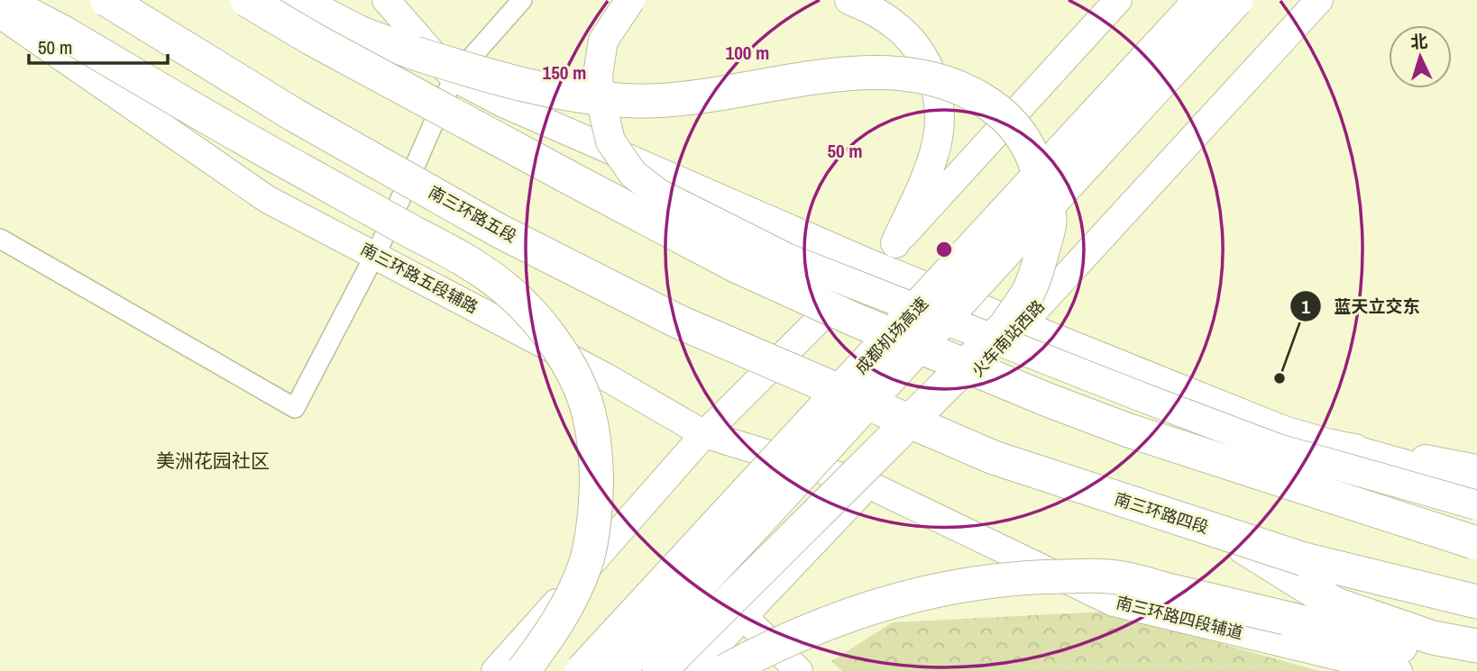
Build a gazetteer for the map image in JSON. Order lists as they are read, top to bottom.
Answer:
{
  "streets": {
    "highway": ["南三环路五段", "成都机场高速", "南三环路四段"],
    "main road": ["南三环路五段辅路", "火车南站西路", "南三环路四段辅道"]
  },
  "crossings": [
    ["南三环路五段", "南三环路四段"],
    ["南三环路五段辅路", "火车南站西路"],
    ["南三环路五段辅路", "南三环路四段辅道"],
    ["火车南站西路", "南三环路四段辅道"]
  ],
  "districts": ["美洲花园社区"],
  "places": ["蓝天立交东"],
  "scale_bar": "50 m",
  "north": "top",
  "rings": ["100 m", "150 m", "50 m"]
}
